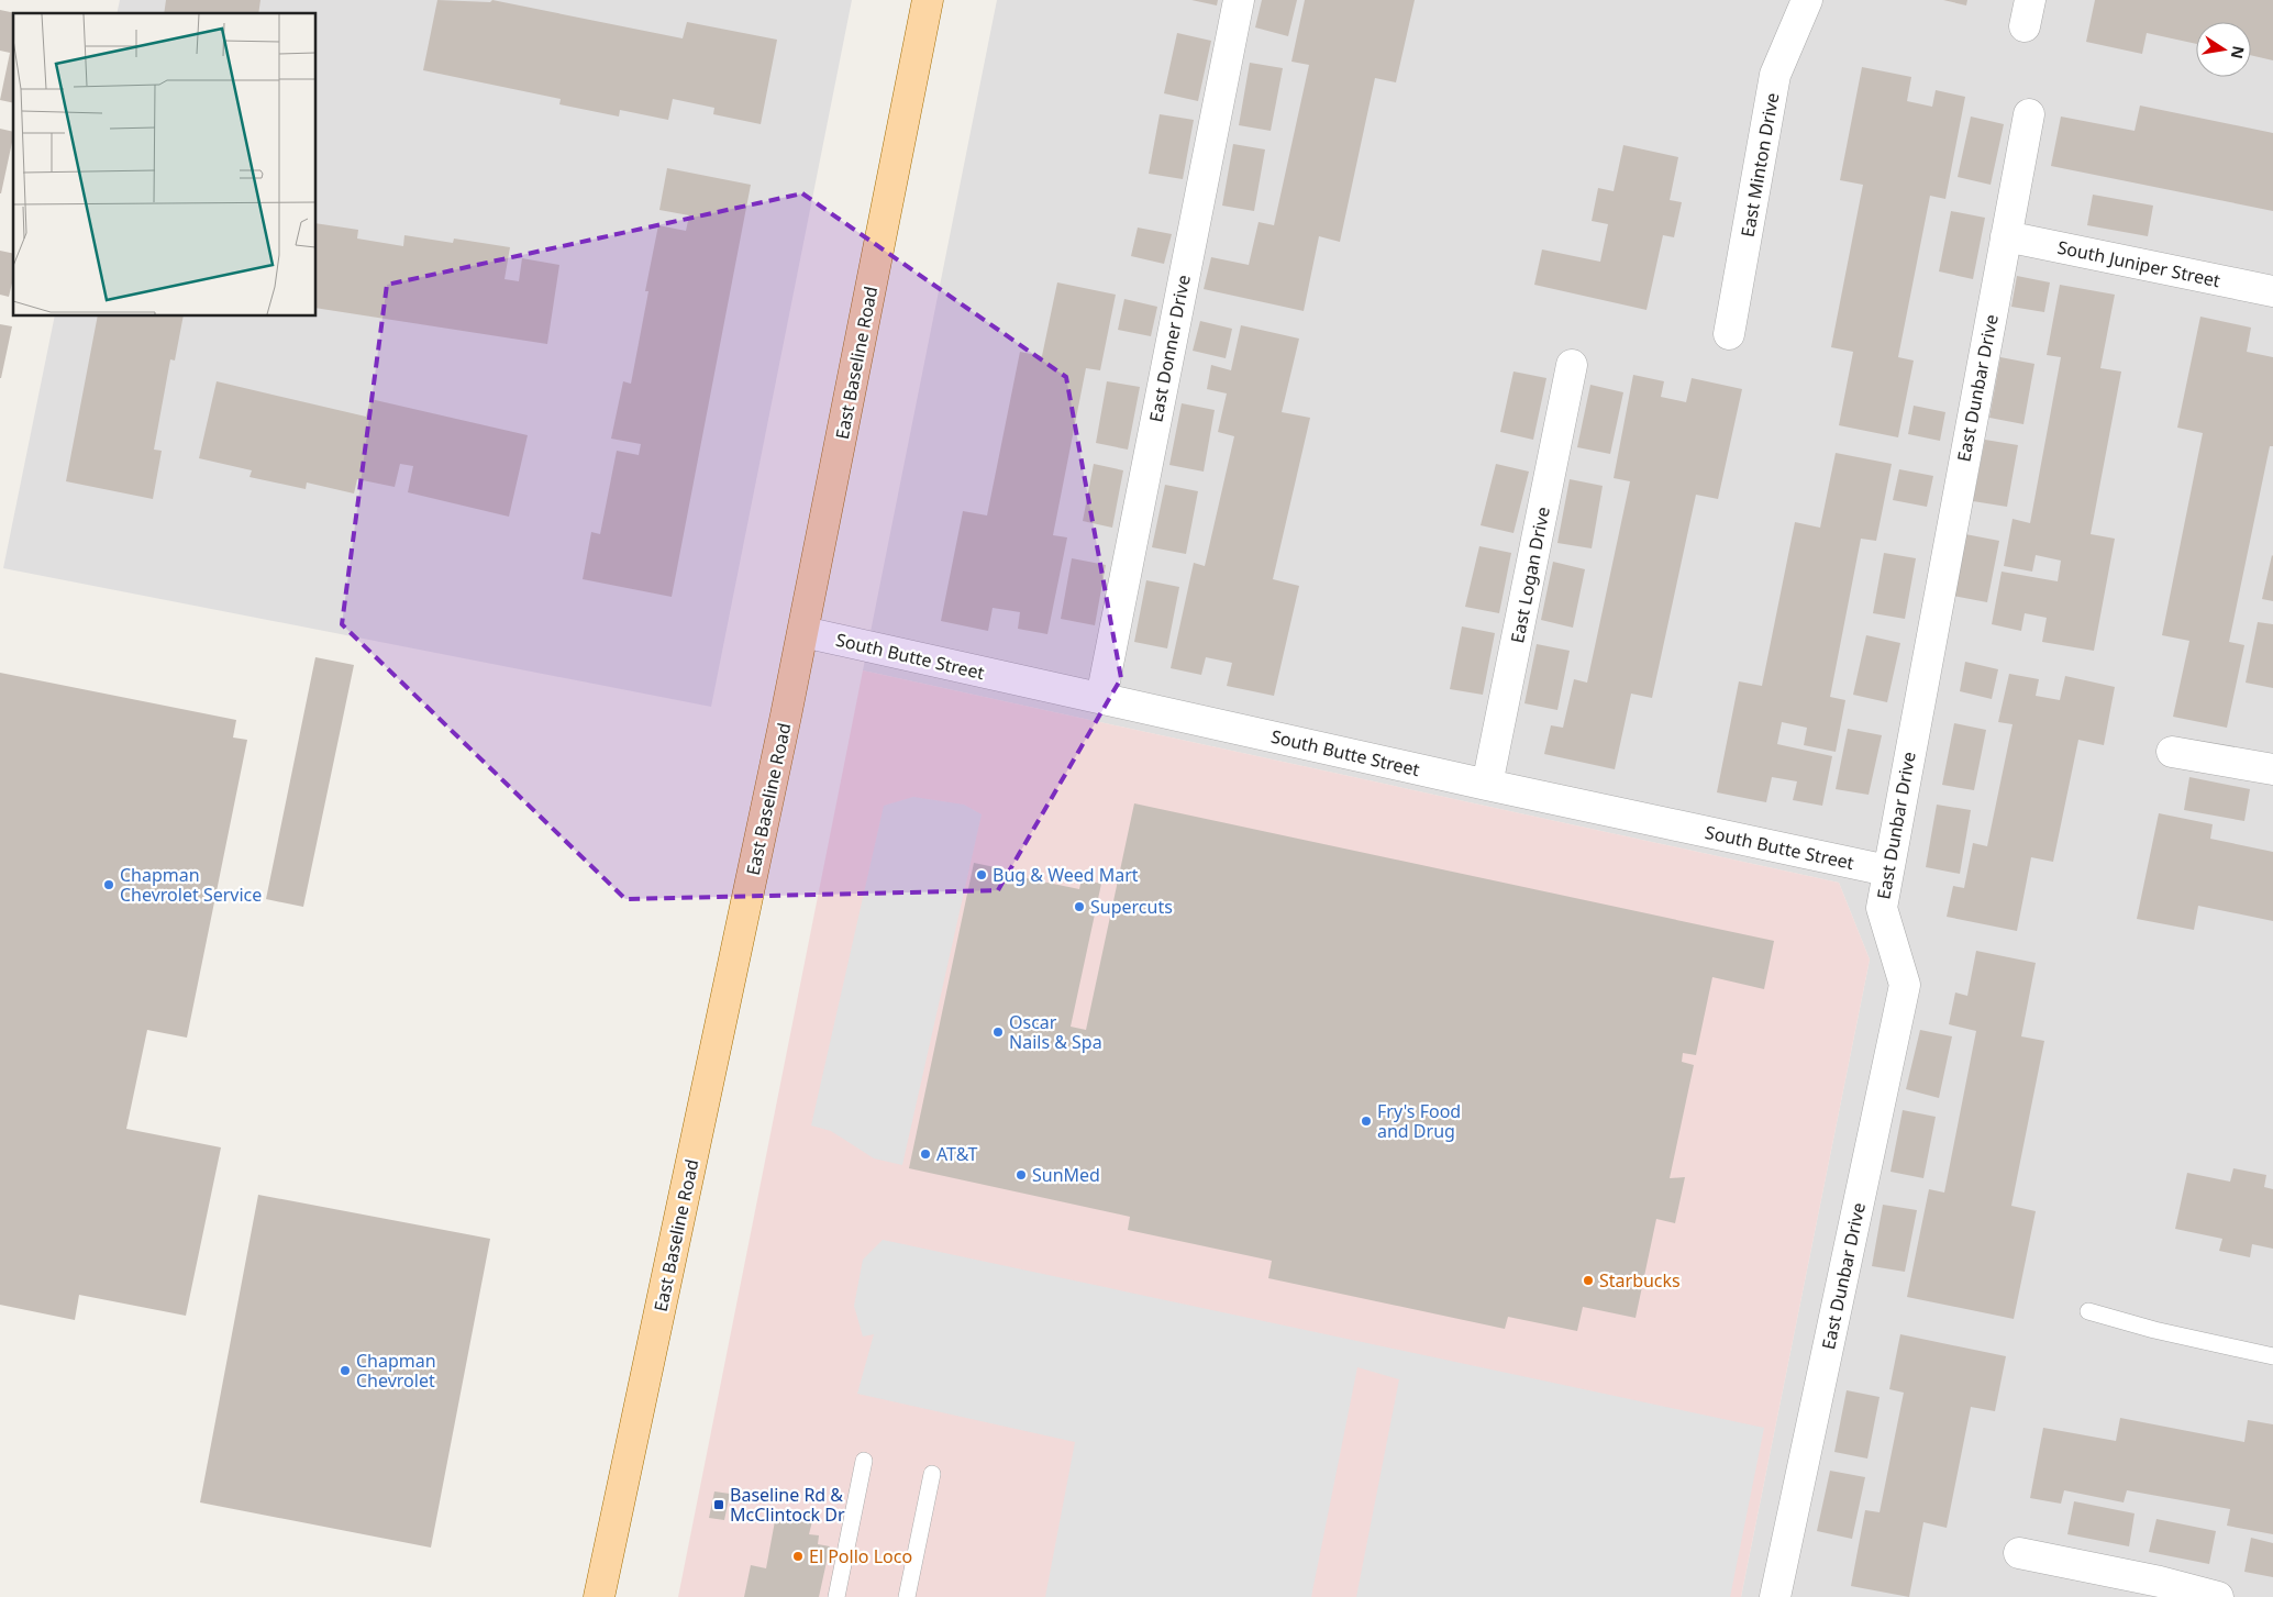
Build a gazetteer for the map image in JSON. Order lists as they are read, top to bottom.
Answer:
{
  "streets": {
    "main road": ["East Baseline Road"],
    "street": [
      "East Minton Drive",
      "South Juniper Street",
      "East Donner Drive",
      "East Dunbar Drive",
      "East Logan Drive",
      "South Butte Street"
    ]
  },
  "crossings": [
    ["South Juniper Street", "East Dunbar Drive"],
    ["East Donner Drive", "South Butte Street"],
    ["East Baseline Road", "South Butte Street"],
    ["East Dunbar Drive", "South Butte Street"],
    ["East Logan Drive", "South Butte Street"]
  ],
  "places": {
    "other": [
      "Bug & Weed Mart",
      "Chapman Chevrolet Service",
      "Supercuts",
      "Oscar Nails & Spa",
      "Fry's Food and Drug",
      "AT&T",
      "SunMed",
      "Starbucks",
      "Chapman Chevrolet",
      "El Pollo Loco"
    ],
    "transit": ["Baseline Rd & McClintock Dr"]
  },
  "north": "right"
}
